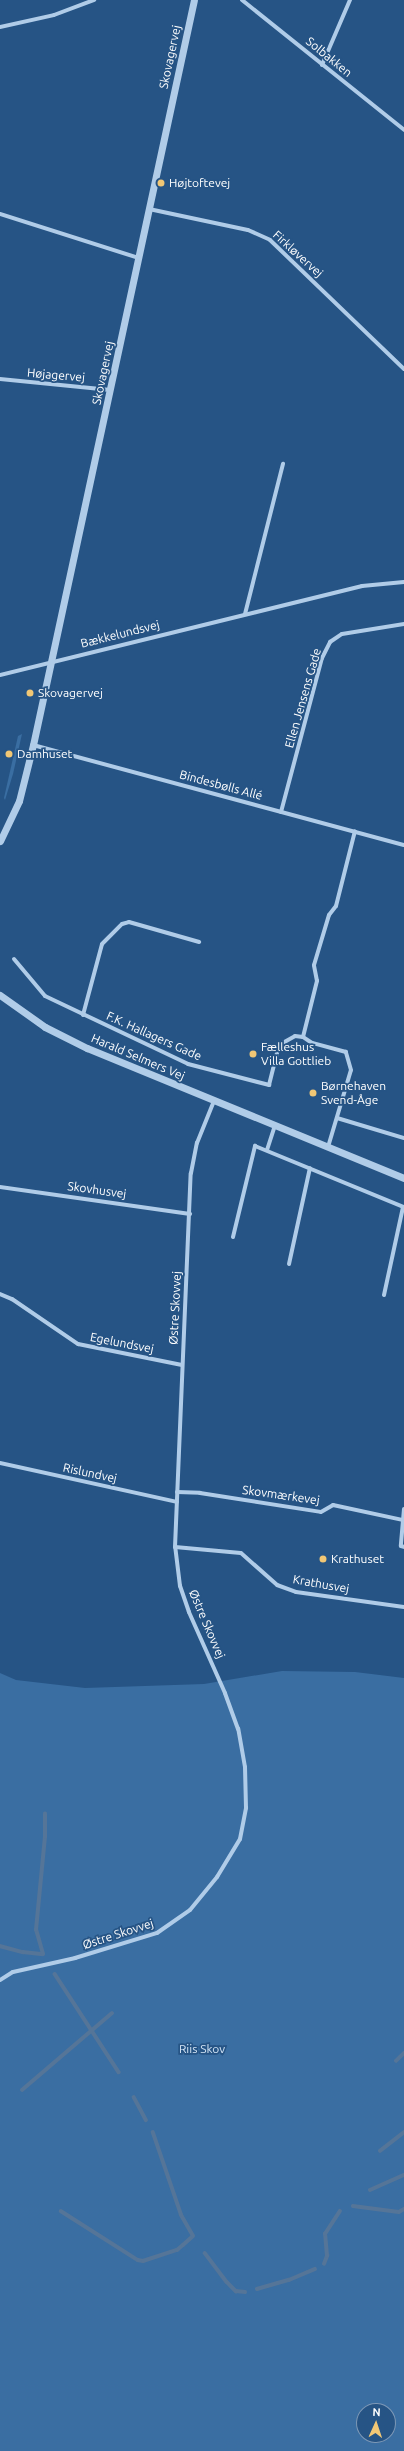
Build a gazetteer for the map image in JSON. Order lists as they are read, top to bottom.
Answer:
{
  "streets": {
    "street": [
      "Skovagervej",
      "Solbakken",
      "Firkløvervej",
      "Højagervej",
      "Bækkelundsvej",
      "Ellen Jensens Gade",
      "Bindesbølls Allé",
      "F.K. Hallagers Gade",
      "Harald Selmers Vej",
      "Skovhusvej",
      "Østre Skovvej",
      "Egelundsvej",
      "Rislundvej",
      "Skovmærkevej",
      "Krathusvej"
    ]
  },
  "crossings": [
    ["Skovagervej", "Firkløvervej"],
    ["Skovagervej", "Højagervej"],
    ["Skovagervej", "Bækkelundsvej"],
    ["Skovagervej", "Bindesbølls Allé"],
    ["Ellen Jensens Gade", "Bindesbølls Allé"],
    ["Harald Selmers Vej", "Østre Skovvej"],
    ["Skovhusvej", "Østre Skovvej"],
    ["Østre Skovvej", "Egelundsvej"],
    ["Østre Skovvej", "Rislundvej"],
    ["Østre Skovvej", "Skovmærkevej"],
    ["Østre Skovvej", "Krathusvej"]
  ],
  "parks": ["Riis Skov"],
  "places": [
    "Højtoftevej",
    "Skovagervej",
    "Damhuset",
    "Fælleshus Villa Gottlieb",
    "Børnehaven Svend-Åge",
    "Krathuset"
  ],
  "north": "top"
}
